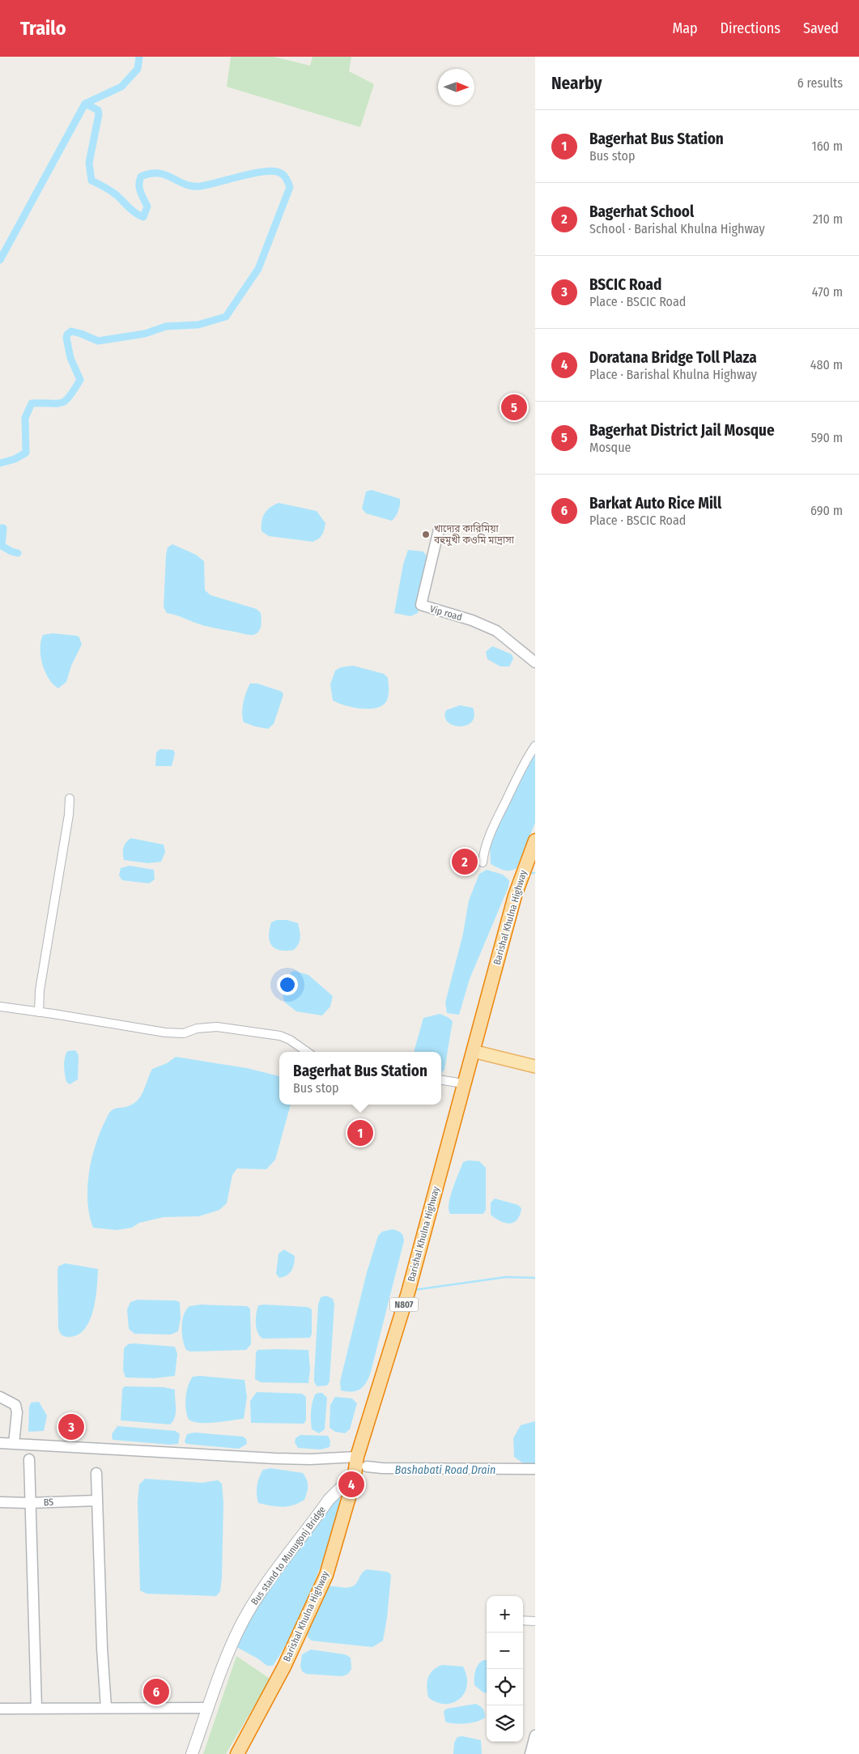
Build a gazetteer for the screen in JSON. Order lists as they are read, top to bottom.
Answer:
{
  "streets": {
    "highway": ["Barishal Khulna Highway", "N807"],
    "main road": ["Bus stand to Munugonj Bridge"],
    "street": ["Vip road", "BS"]
  },
  "crossings": [
    ["Barishal Khulna Highway", "Bus stand to Munugonj Bridge"]
  ],
  "water": ["Bashabati Road Drain"],
  "places": ["খাদ্যের কারিমিয়া বহুমুখী কওমি মাদ্রাসা"],
  "north": "right",
  "page": {
    "header": "Trailo",
    "nav": ["Map", "Directions", "Saved"],
    "heading": ["Nearby", "6 results"],
    "list": [
      {
        "mark": "1",
        "name": "Bagerhat Bus Station",
        "note": "Bus stop",
        "value": "160 m"
      },
      {
        "mark": "2",
        "name": "Bagerhat School",
        "note": "School · Barishal Khulna Highway",
        "value": "210 m"
      },
      {
        "mark": "3",
        "name": "BSCIC Road",
        "note": "Place · BSCIC Road",
        "value": "470 m"
      },
      {
        "mark": "4",
        "name": "Doratana Bridge Toll Plaza",
        "note": "Place · Barishal Khulna Highway",
        "value": "480 m"
      },
      {
        "mark": "5",
        "name": "Bagerhat District Jail Mosque",
        "note": "Mosque",
        "value": "590 m"
      },
      {
        "mark": "6",
        "name": "Barkat Auto Rice Mill",
        "note": "Place · BSCIC Road",
        "value": "690 m"
      }
    ],
    "pins": [
      "5",
      "2",
      "1",
      "3",
      "4",
      "6"
    ],
    "popup": ["Bagerhat Bus Station", "Bus stop"],
    "map_buttons": ["+", "−"]
  }
}
